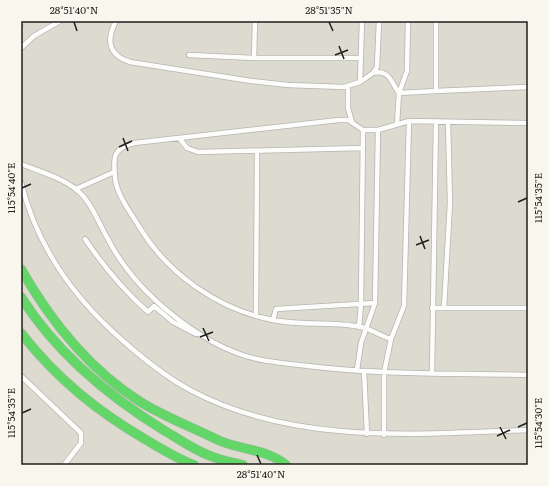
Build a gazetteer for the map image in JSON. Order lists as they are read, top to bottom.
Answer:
{
  "coordinates": [
    "28°51'40\"N",
    "28°51'35\"N",
    "115°54'40\"E",
    "115°54'35\"E",
    "115°54'30\"E"
  ]
}
